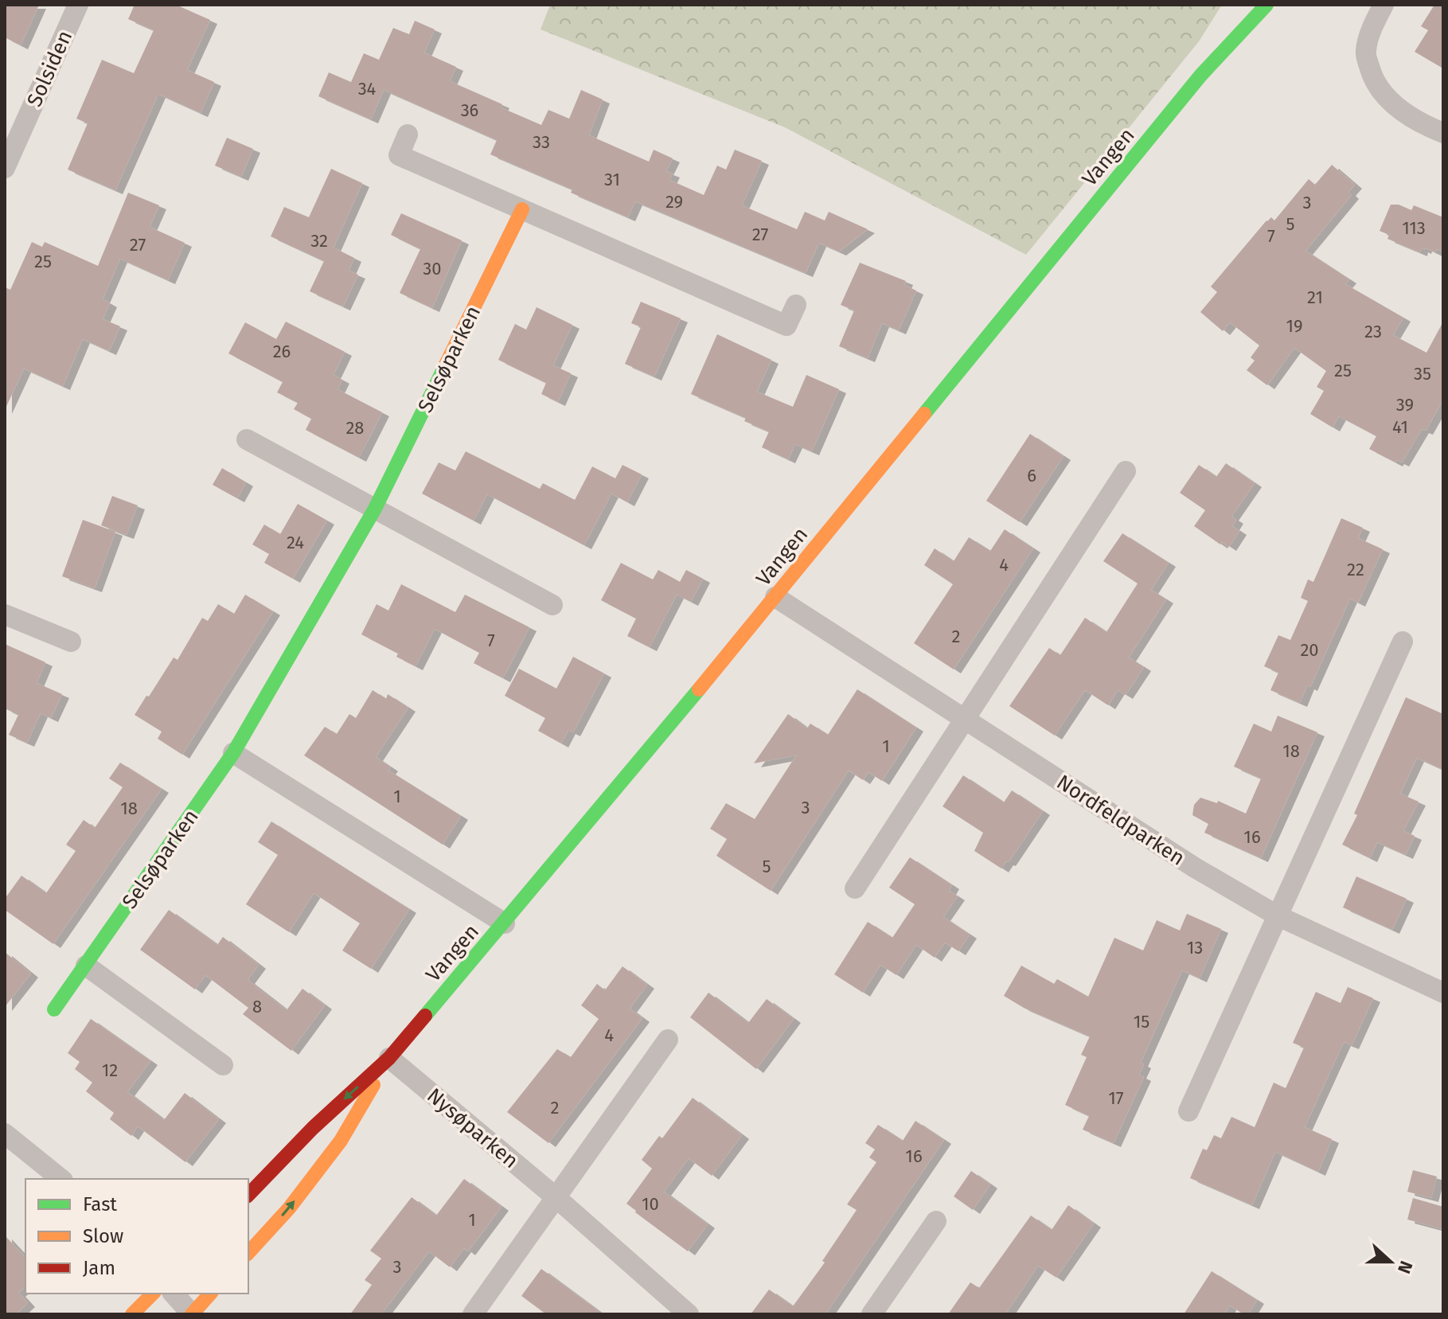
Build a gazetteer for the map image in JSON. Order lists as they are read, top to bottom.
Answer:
{
  "streets": {
    "street": [
      "Solsiden",
      "Vangen",
      "Selsøparken",
      "Nordfeldparken",
      "Nysøparken"
    ]
  },
  "crossings": [
    ["Vangen", "Nordfeldparken"],
    ["Vangen", "Nysøparken"]
  ],
  "house_numbers": [
    "34",
    "36",
    "33",
    "31",
    "29",
    "3",
    "5",
    "113",
    "27",
    "7",
    "32",
    "27",
    "25",
    "30",
    "21",
    "19",
    "23",
    "26",
    "25",
    "35",
    "39",
    "41",
    "28",
    "6",
    "24",
    "4",
    "22",
    "2",
    "7",
    "20",
    "1",
    "18",
    "1",
    "3",
    "18",
    "16",
    "5",
    "13",
    "8",
    "15",
    "4",
    "12",
    "17",
    "2",
    "16",
    "10",
    "1",
    "3"
  ],
  "legend": ["Fast", "Slow", "Jam"],
  "north": "right"
}
